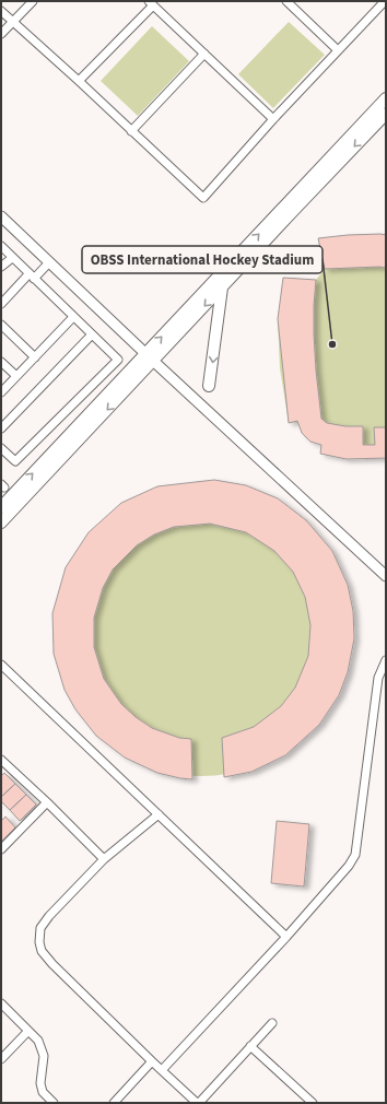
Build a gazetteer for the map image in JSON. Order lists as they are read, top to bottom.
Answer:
{
  "places": ["OBSS International Hockey Stadium"]
}
